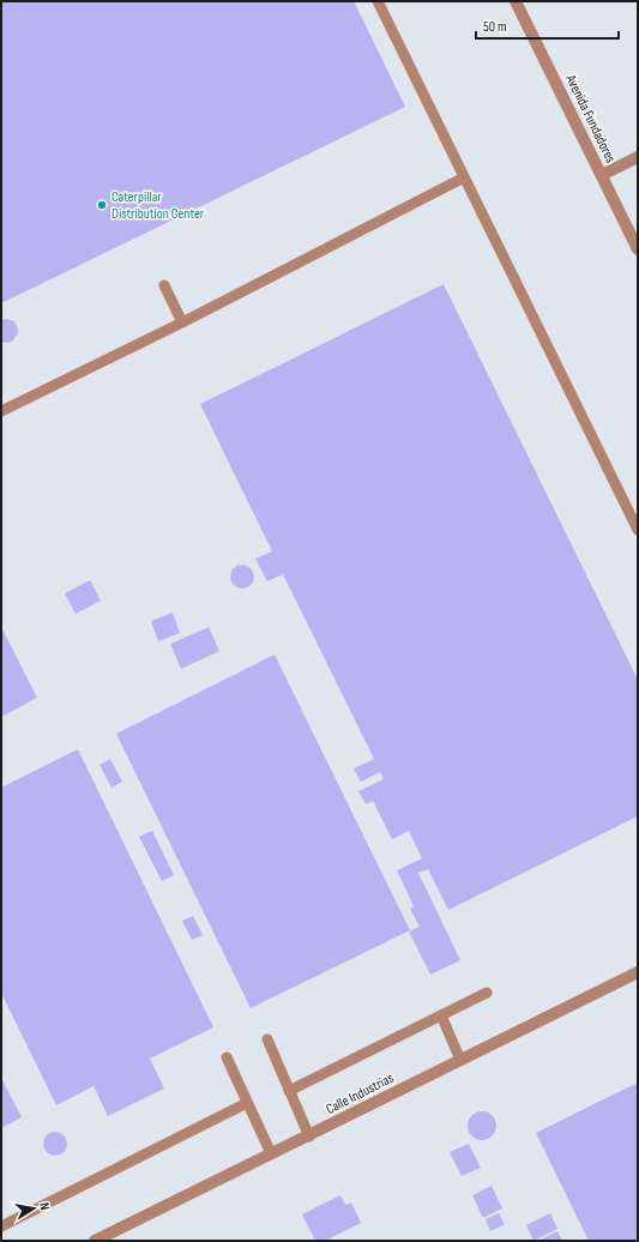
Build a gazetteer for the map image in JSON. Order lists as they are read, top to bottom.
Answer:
{
  "streets": {
    "street": ["Avenida Fundadores", "Calle Industrias"]
  },
  "places": ["Caterpillar Distribution Center"],
  "scale_bar": "50 m",
  "north": "right"
}
